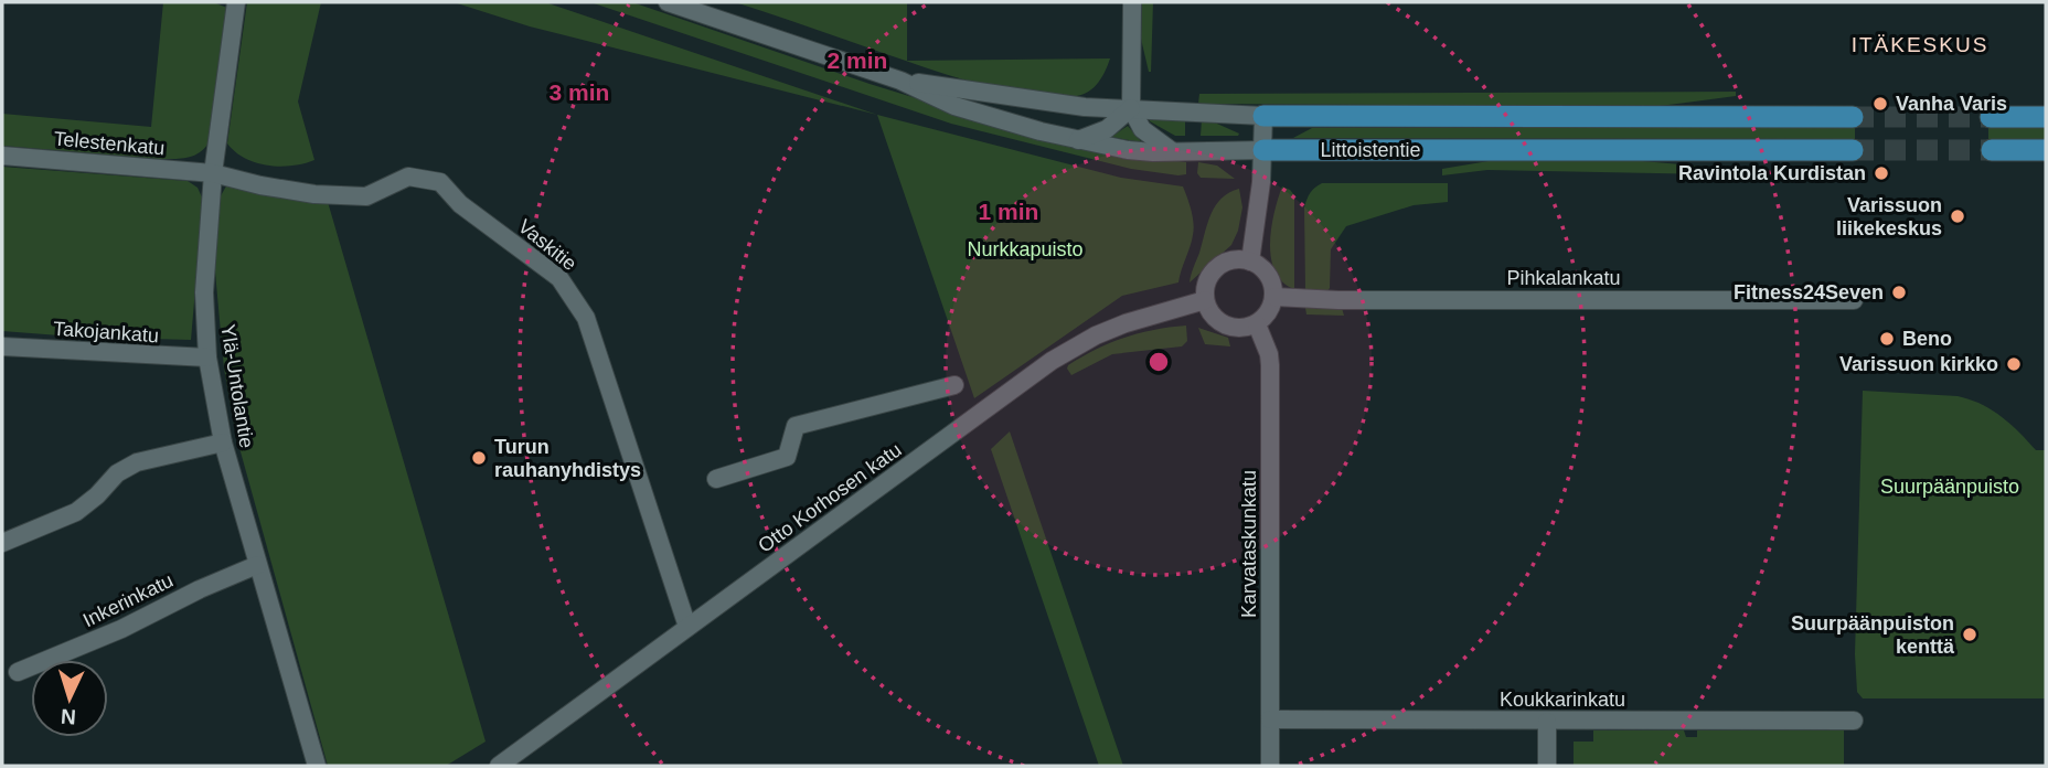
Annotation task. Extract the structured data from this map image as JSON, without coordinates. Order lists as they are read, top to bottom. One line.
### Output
{"streets":{"main road":["Littoistentie"],"street":["Telestenkatu","Vaskitie","Pihkalankatu","Takojankatu","Ylä-Untolantie","Otto Korhosen katu","Karvataskunkatu","Inkerinkatu","Koukkarinkatu"]},"crossings":[["Telestenkatu","Vaskitie"],["Telestenkatu","Ylä-Untolantie"],["Vaskitie","Ylä-Untolantie"],["Vaskitie","Otto Korhosen katu"],["Pihkalankatu","Otto Korhosen katu"],["Pihkalankatu","Karvataskunkatu"],["Takojankatu","Ylä-Untolantie"],["Ylä-Untolantie","Inkerinkatu"],["Otto Korhosen katu","Karvataskunkatu"],["Karvataskunkatu","Koukkarinkatu"]],"districts":["ITÄKESKUS"],"parks":["Nurkkapuisto","Suurpäänpuisto"],"places":["Vanha Varis","Ravintola Kurdistan","Varissuon liikekeskus","Fitness24Seven","Beno","Varissuon kirkko","Turun rauhanyhdistys","Suurpäänpuiston kenttä"],"north":"bottom","rings":["2 min","3 min","1 min"]}
